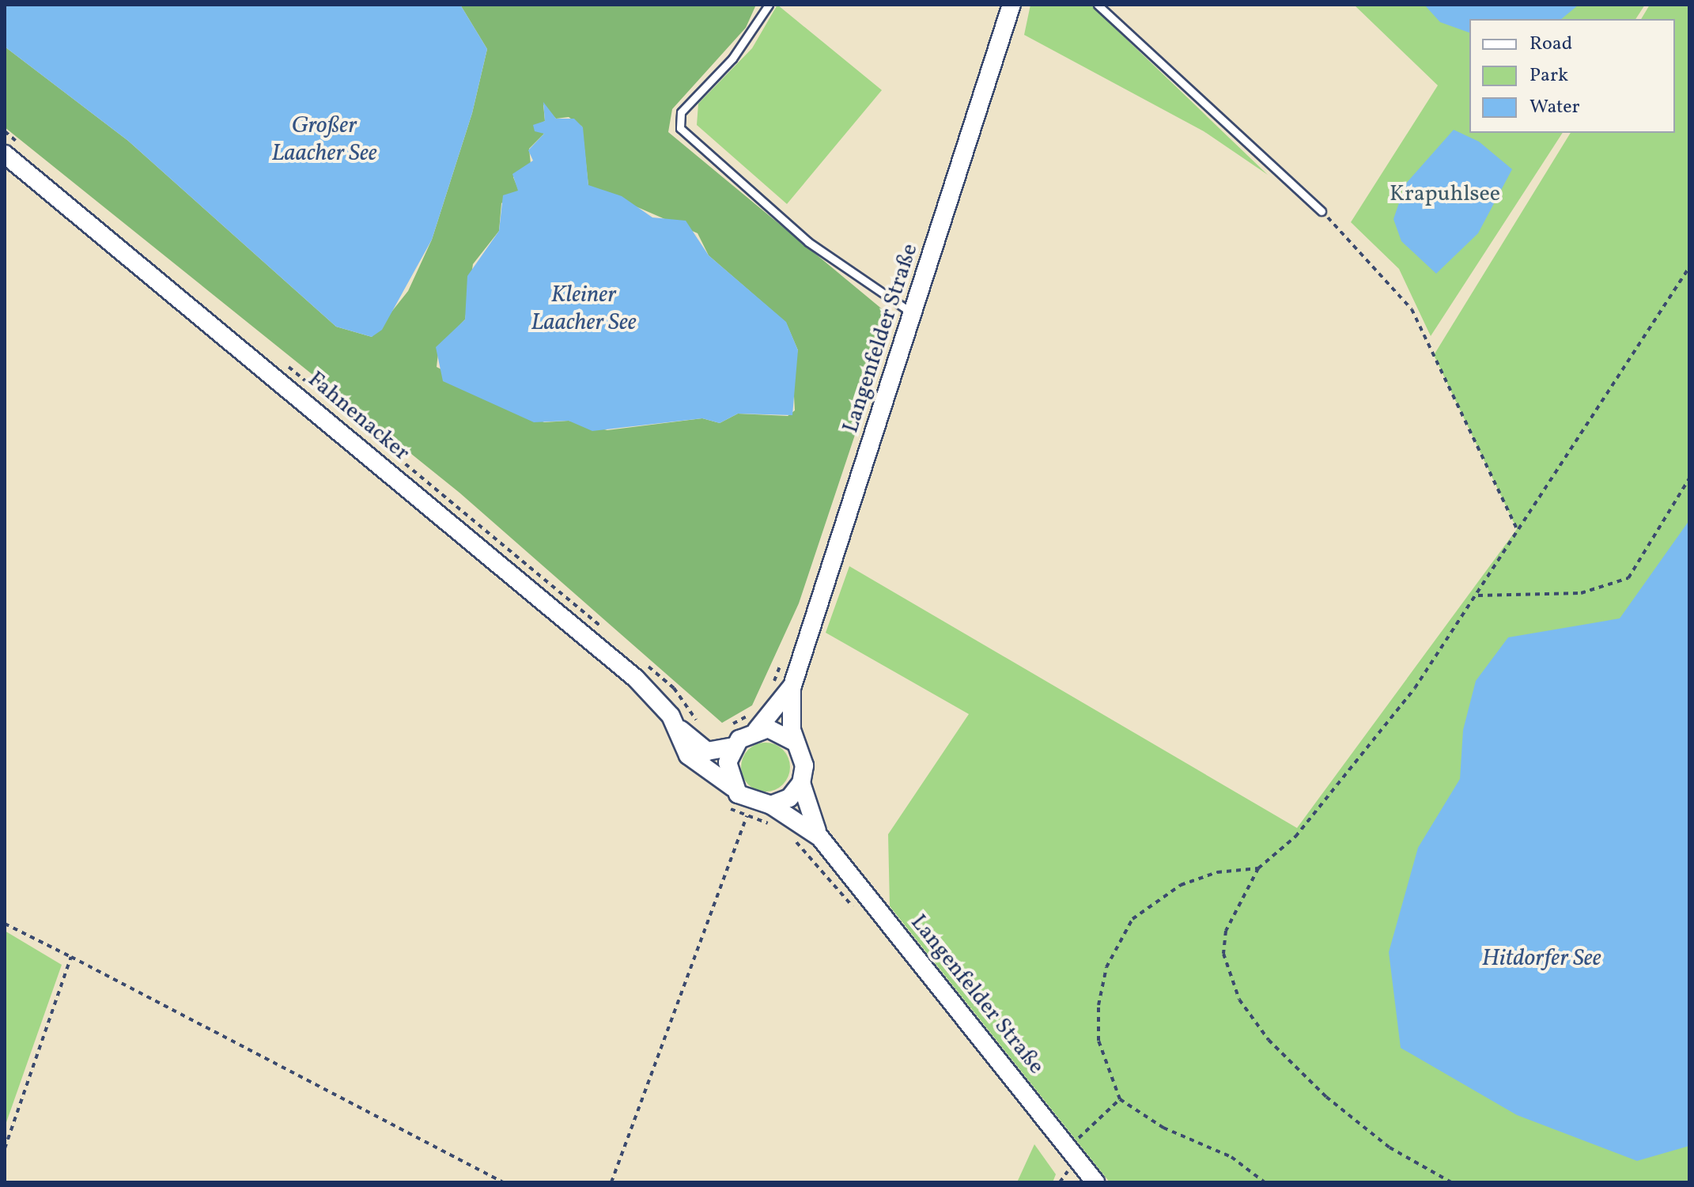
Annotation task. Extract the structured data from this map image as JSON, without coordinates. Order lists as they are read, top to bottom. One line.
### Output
{"streets":{"street":["Langenfelder Straße","Fahnenacker"]},"crossings":[["Langenfelder Straße","Fahnenacker"]],"water":["Großer Laacher See","Kleiner Laacher See","Hitdorfer See"],"parks":["Krapuhlsee"],"legend":["Road","Park","Water"]}
